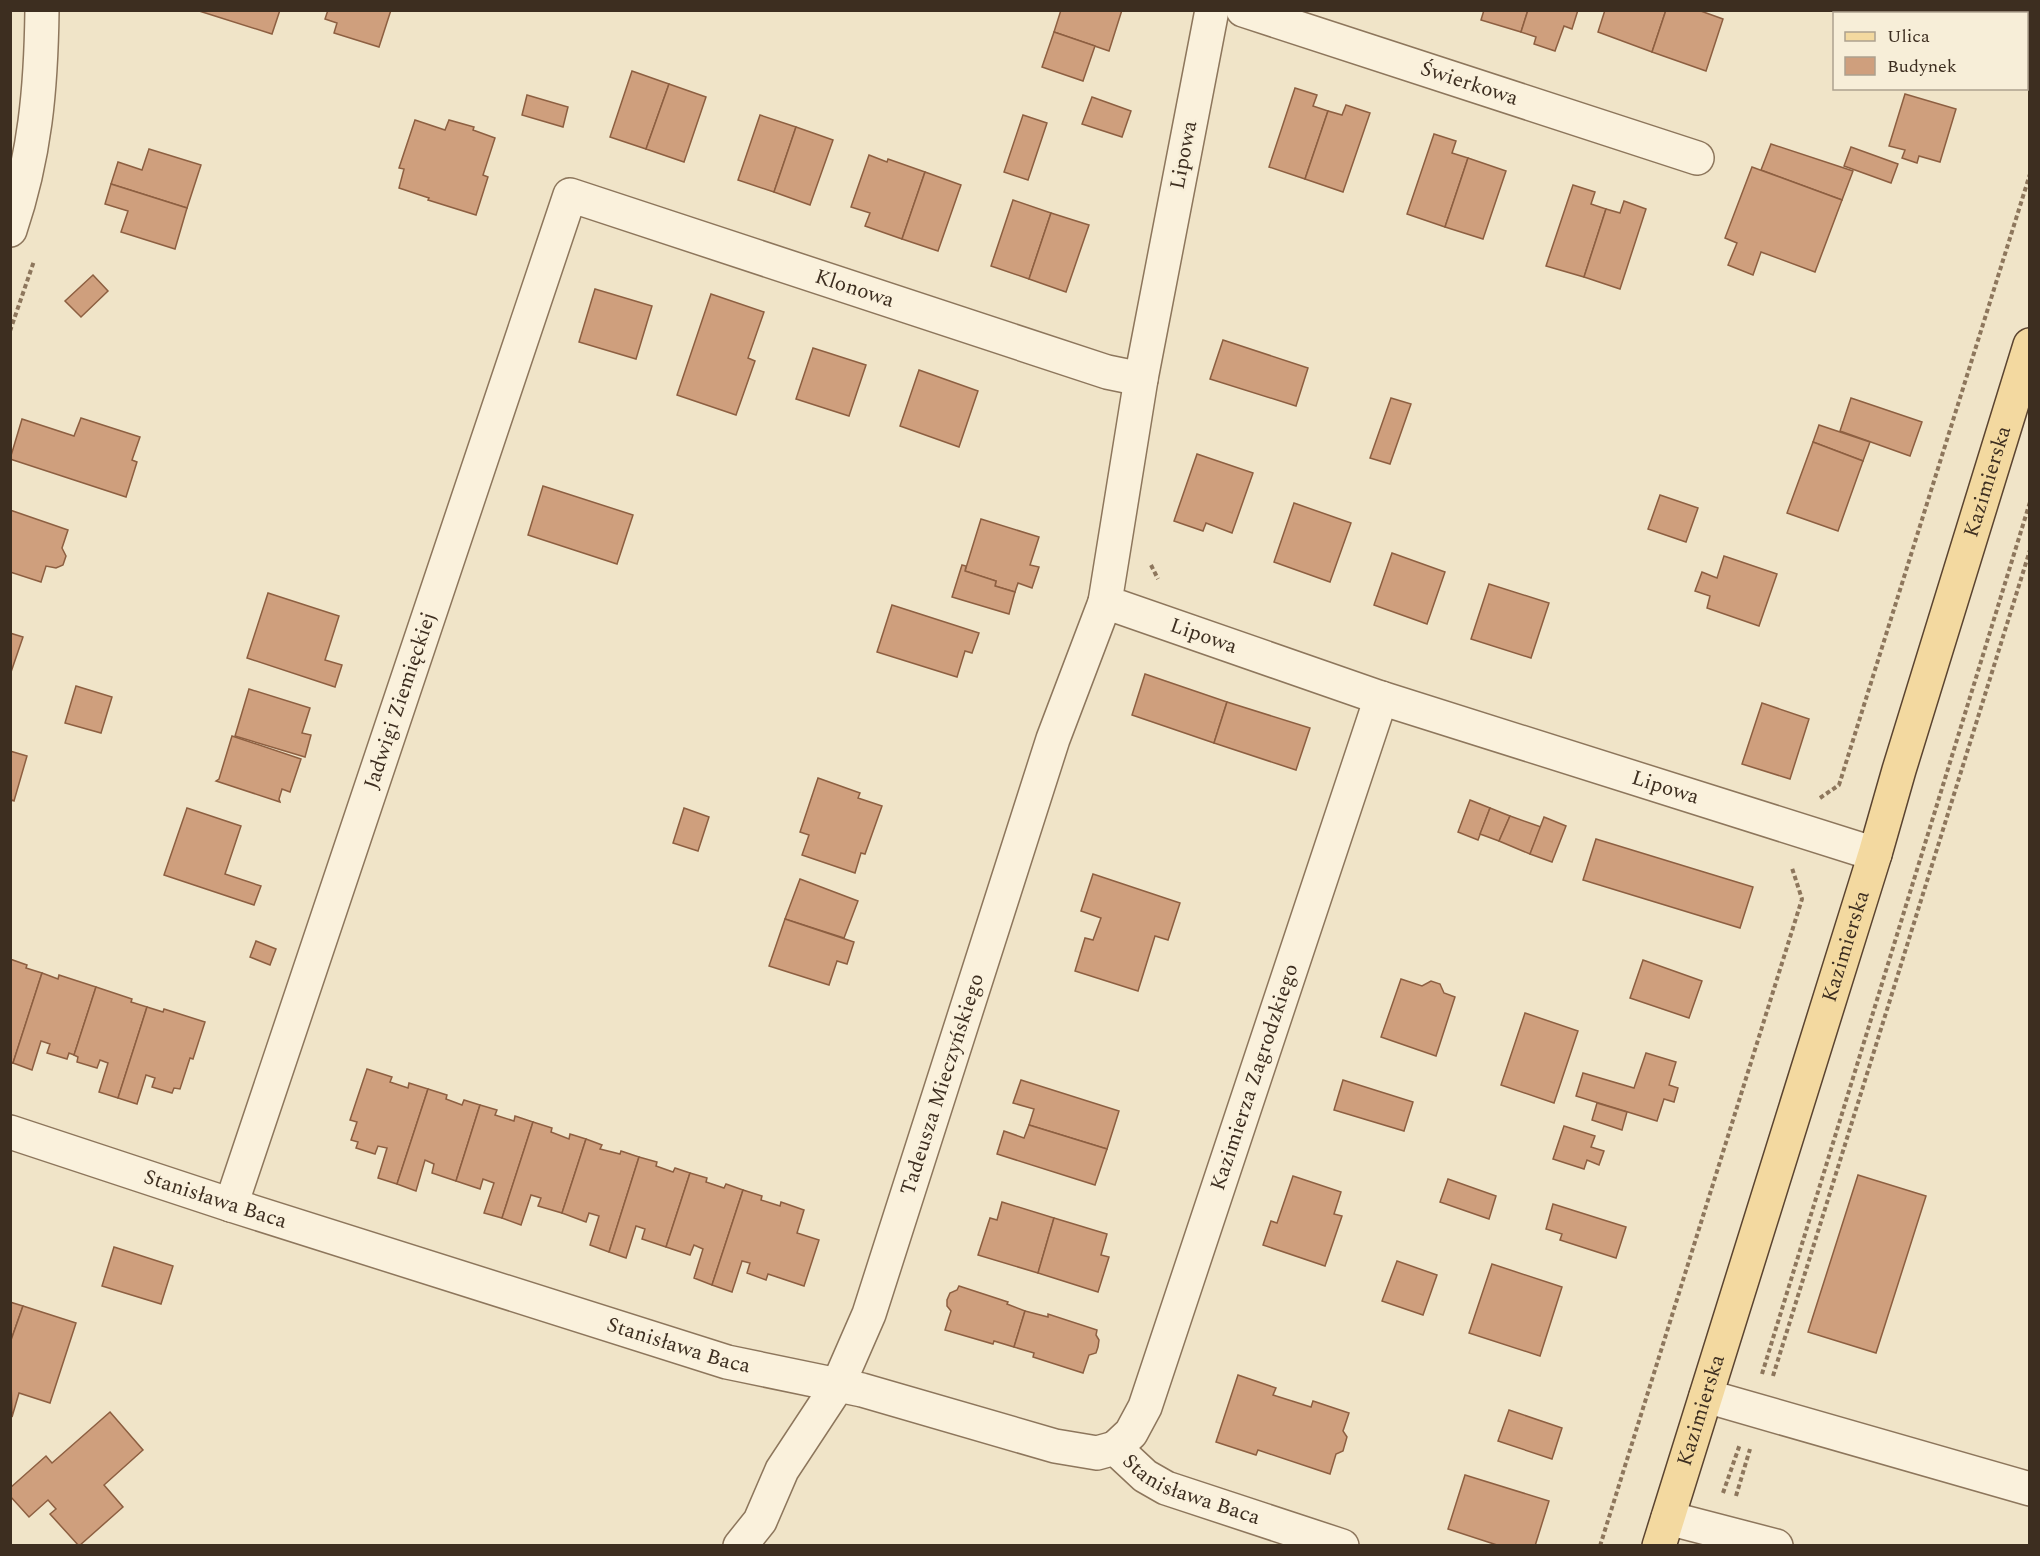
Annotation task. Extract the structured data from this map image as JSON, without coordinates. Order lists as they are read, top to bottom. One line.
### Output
{"streets":{"main road":["Kazimierska"],"street":["Świerkowa","Lipowa","Klonowa","Jadwigi Ziemięckiej","Kazimierza Zagrodzkiego","Tadeusza Mieczyńskiego","Stanisława Baca"]},"crossings":[["Lipowa","Klonowa"],["Lipowa","Kazimierska"],["Lipowa","Kazimierza Zagrodzkiego"],["Lipowa","Tadeusza Mieczyńskiego"],["Klonowa","Jadwigi Ziemięckiej"],["Jadwigi Ziemięckiej","Stanisława Baca"],["Kazimierza Zagrodzkiego","Stanisława Baca"],["Tadeusza Mieczyńskiego","Stanisława Baca"]],"legend":["Ulica","Budynek"]}
